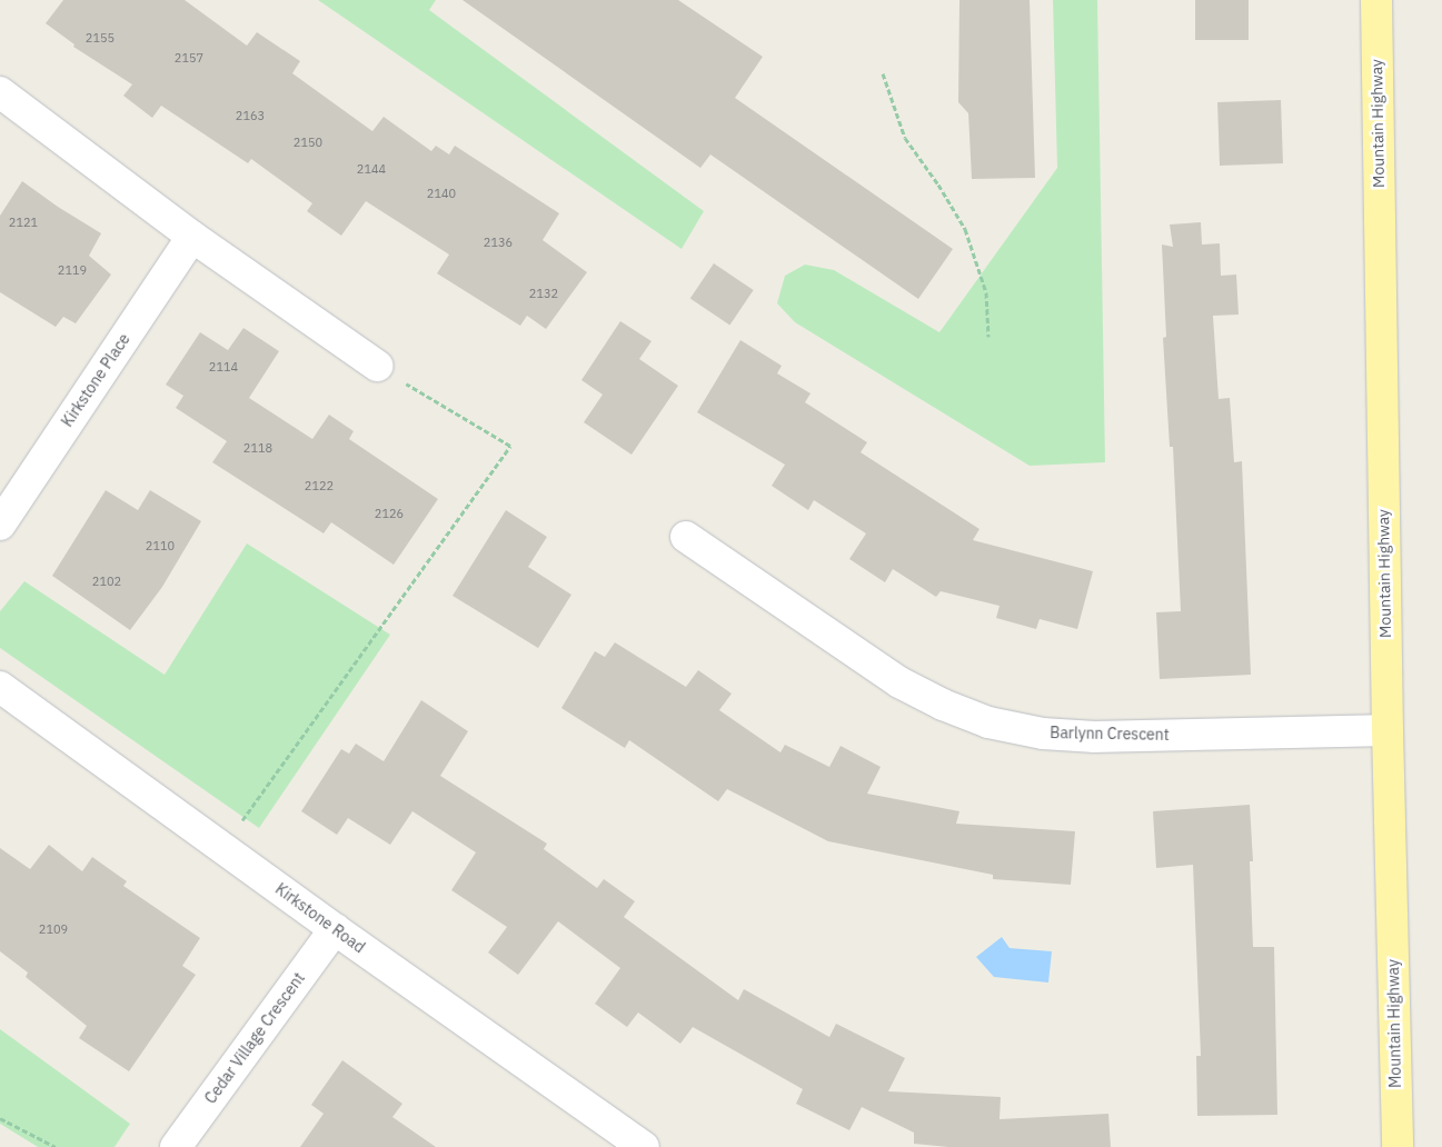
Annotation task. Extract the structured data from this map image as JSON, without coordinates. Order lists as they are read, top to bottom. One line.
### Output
{"streets":{"main road":["Mountain Highway"],"street":["Kirkstone Place","Barlynn Crescent","Kirkstone Road","Cedar Village Crescent"]},"crossings":[["Mountain Highway","Barlynn Crescent"],["Kirkstone Road","Cedar Village Crescent"]],"house_numbers":["2155","2157","2163","2150","2144","2140","2121","2136","2119","2132","2114","2118","2122","2126","2110","2102","2109"]}
